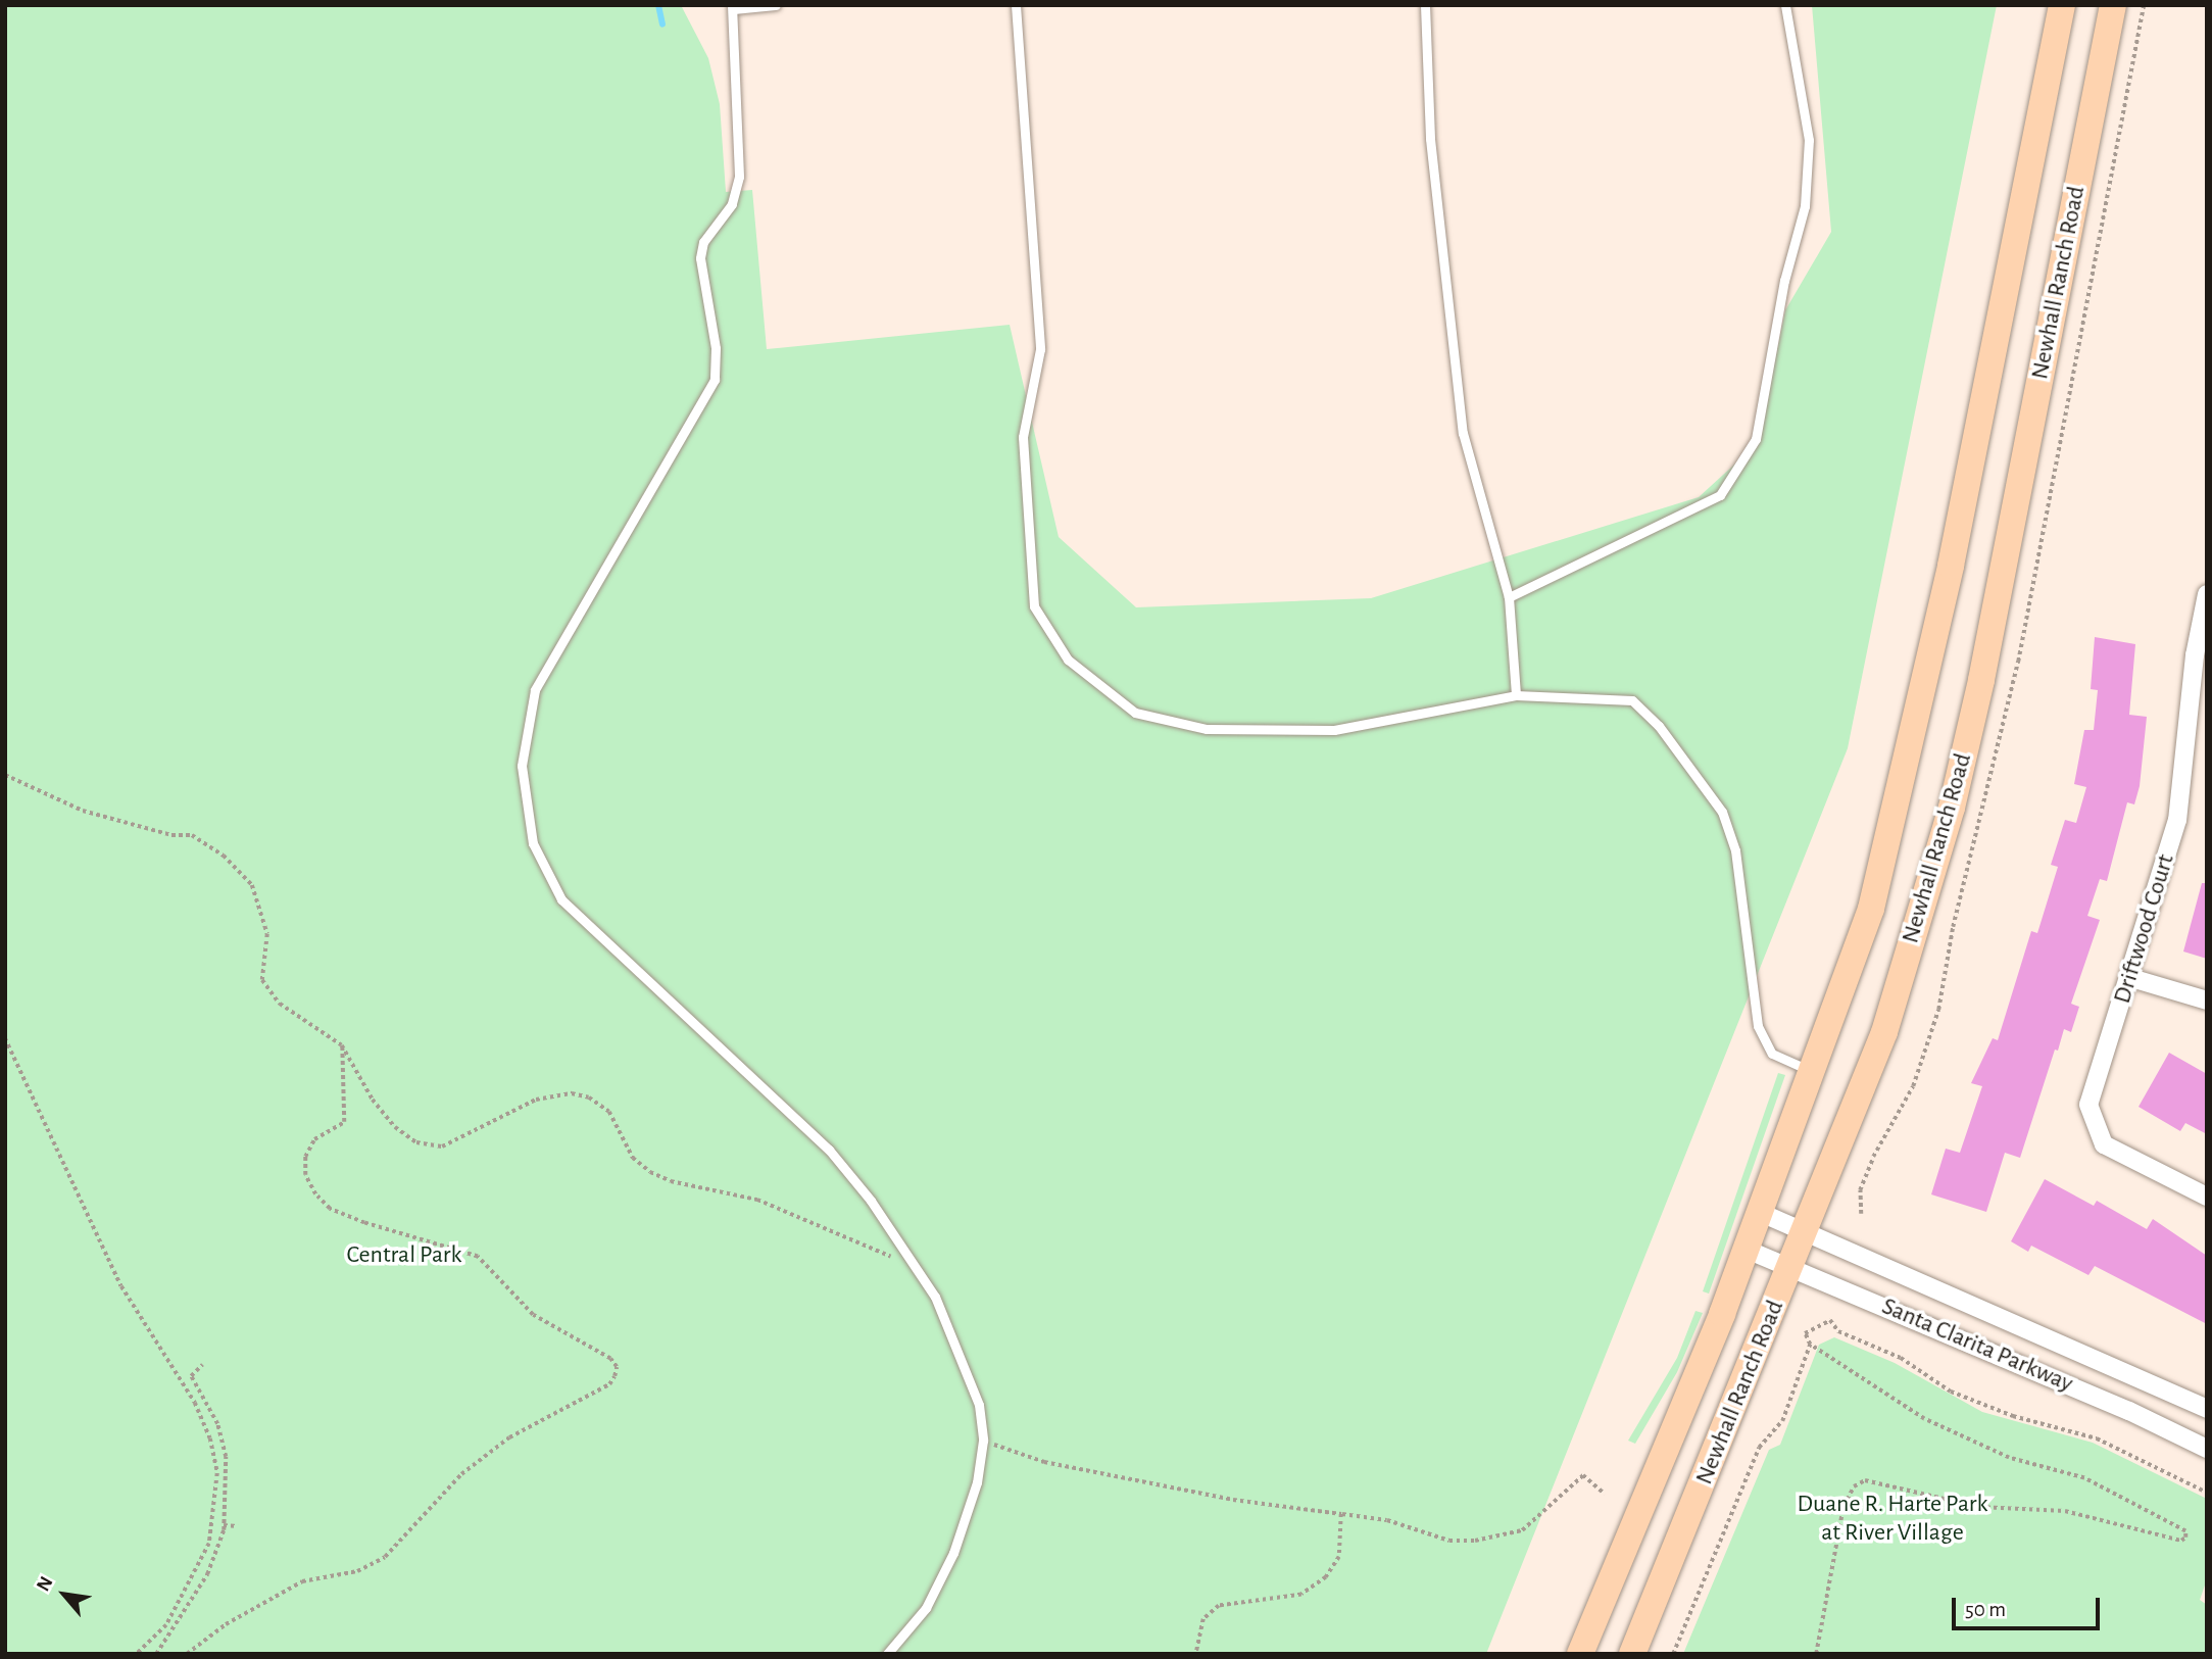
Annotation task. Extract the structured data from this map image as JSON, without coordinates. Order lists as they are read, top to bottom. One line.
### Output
{"streets":{"main road":["Newhall Ranch Road"],"street":["Driftwood Court","Santa Clarita Parkway"]},"crossings":[["Newhall Ranch Road","Santa Clarita Parkway"]],"parks":["Central Park","Duane R. Harte Park at River Village"],"scale_bar":"50 m","north":"top left"}
